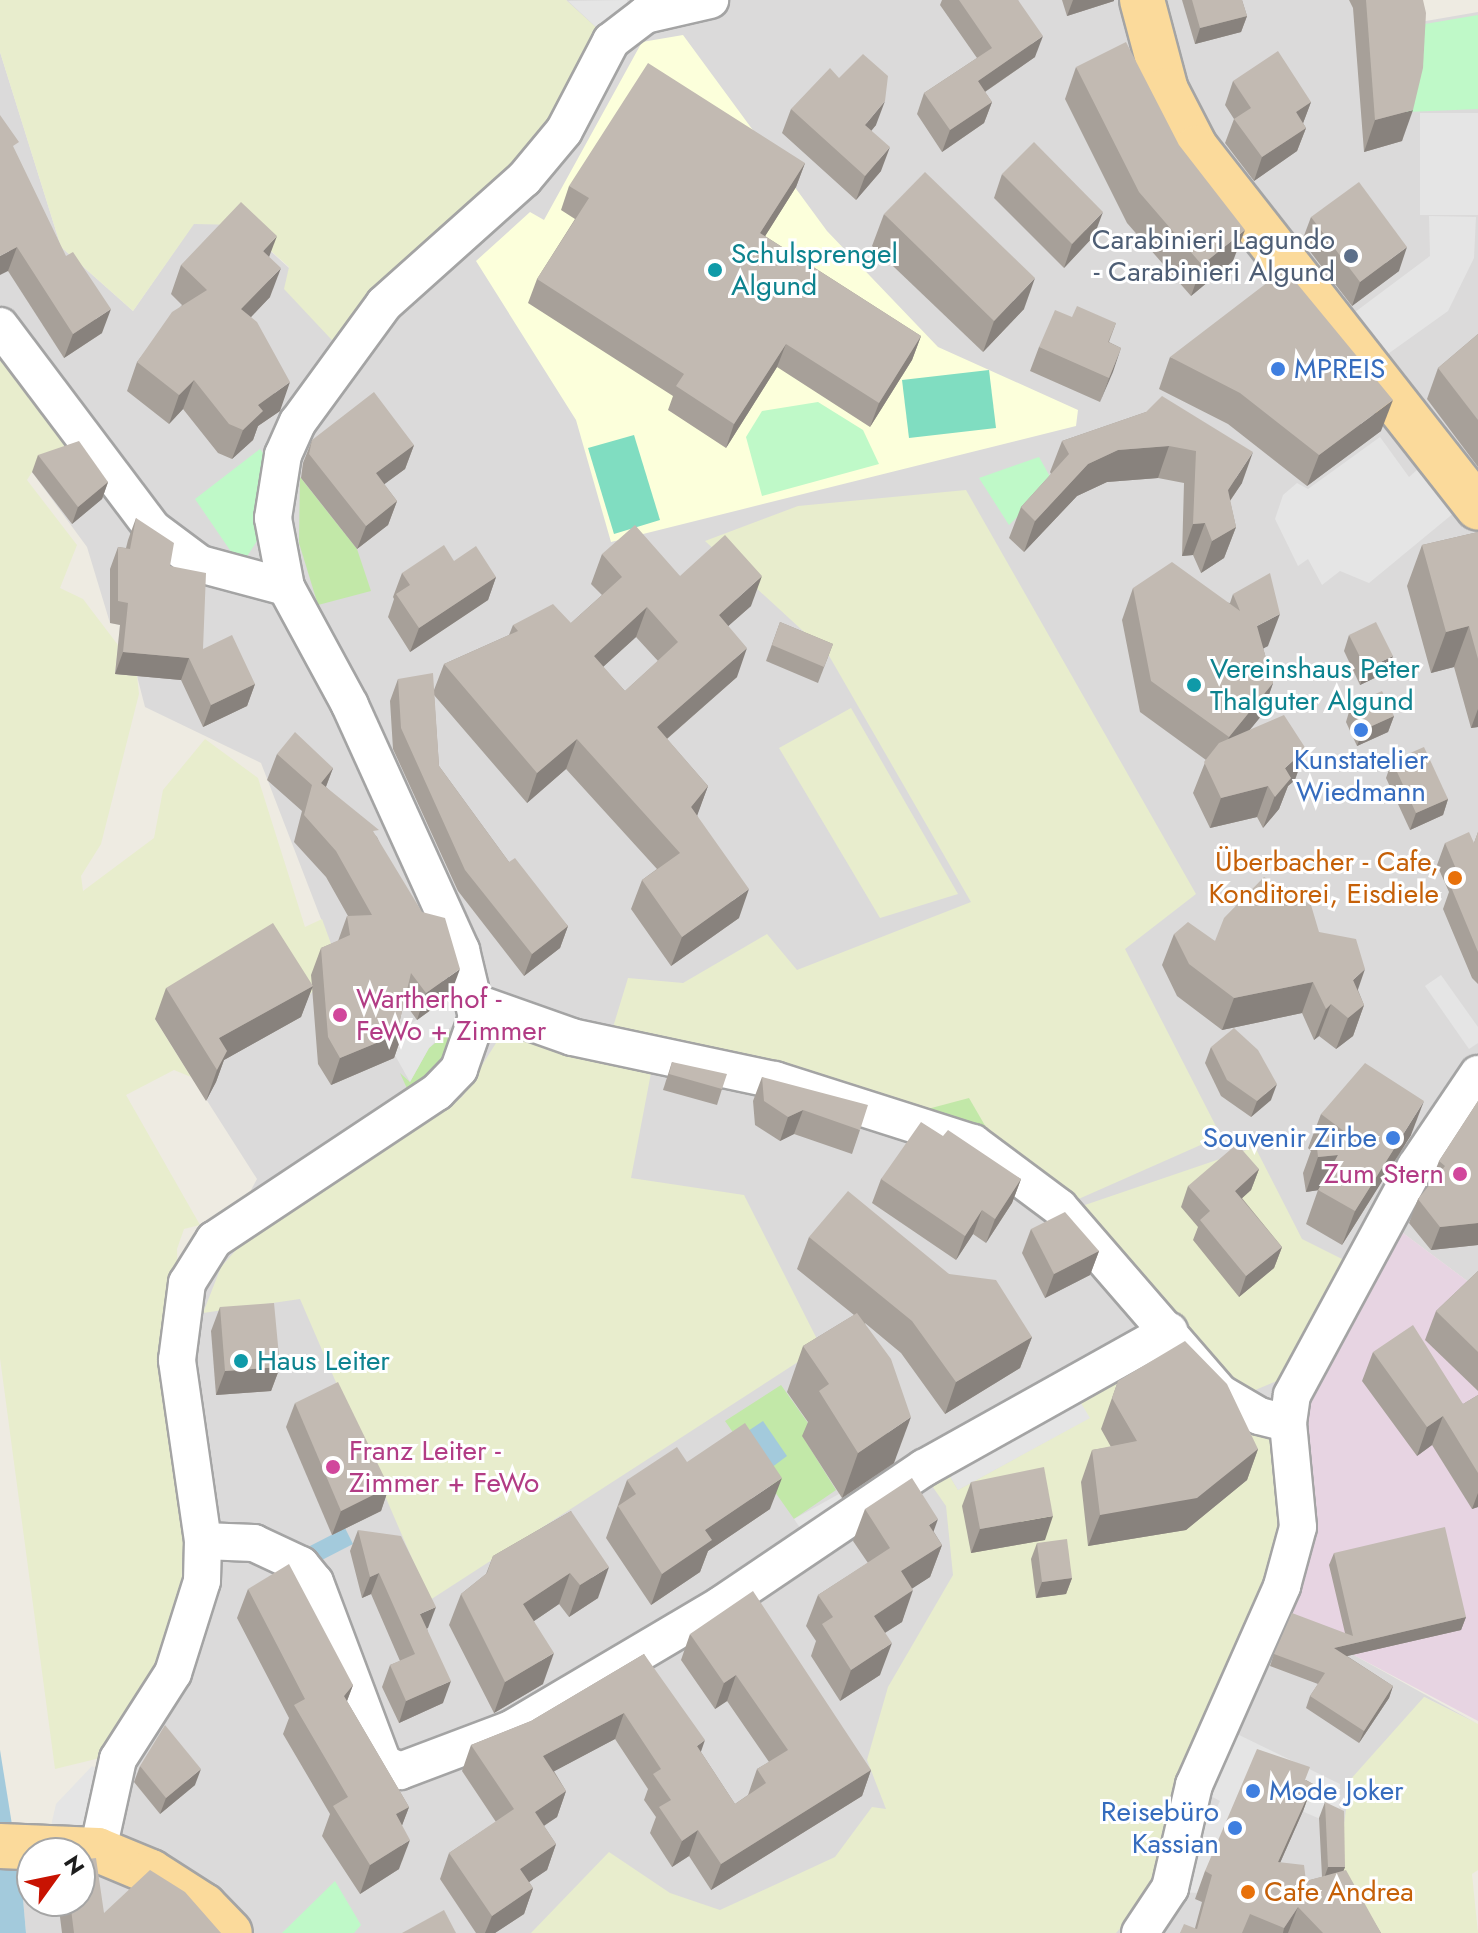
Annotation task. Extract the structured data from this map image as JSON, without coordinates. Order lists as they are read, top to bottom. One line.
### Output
{"places":["Carabinieri Lagundo - Carabinieri Algund","Schulsprengel Algund","MPREIS","Vereinshaus Peter Thalguter Algund","Kunstatelier Wiedmann","Überbacher - Cafe, Konditorei, Eisdiele","Wartherhof - FeWo + Zimmer","Souvenir Zirbe","Zum Stern","Haus Leiter","Franz Leiter - Zimmer + FeWo","Mode Joker","Reisebüro Kassian","Cafe Andrea"],"north":"top right"}
